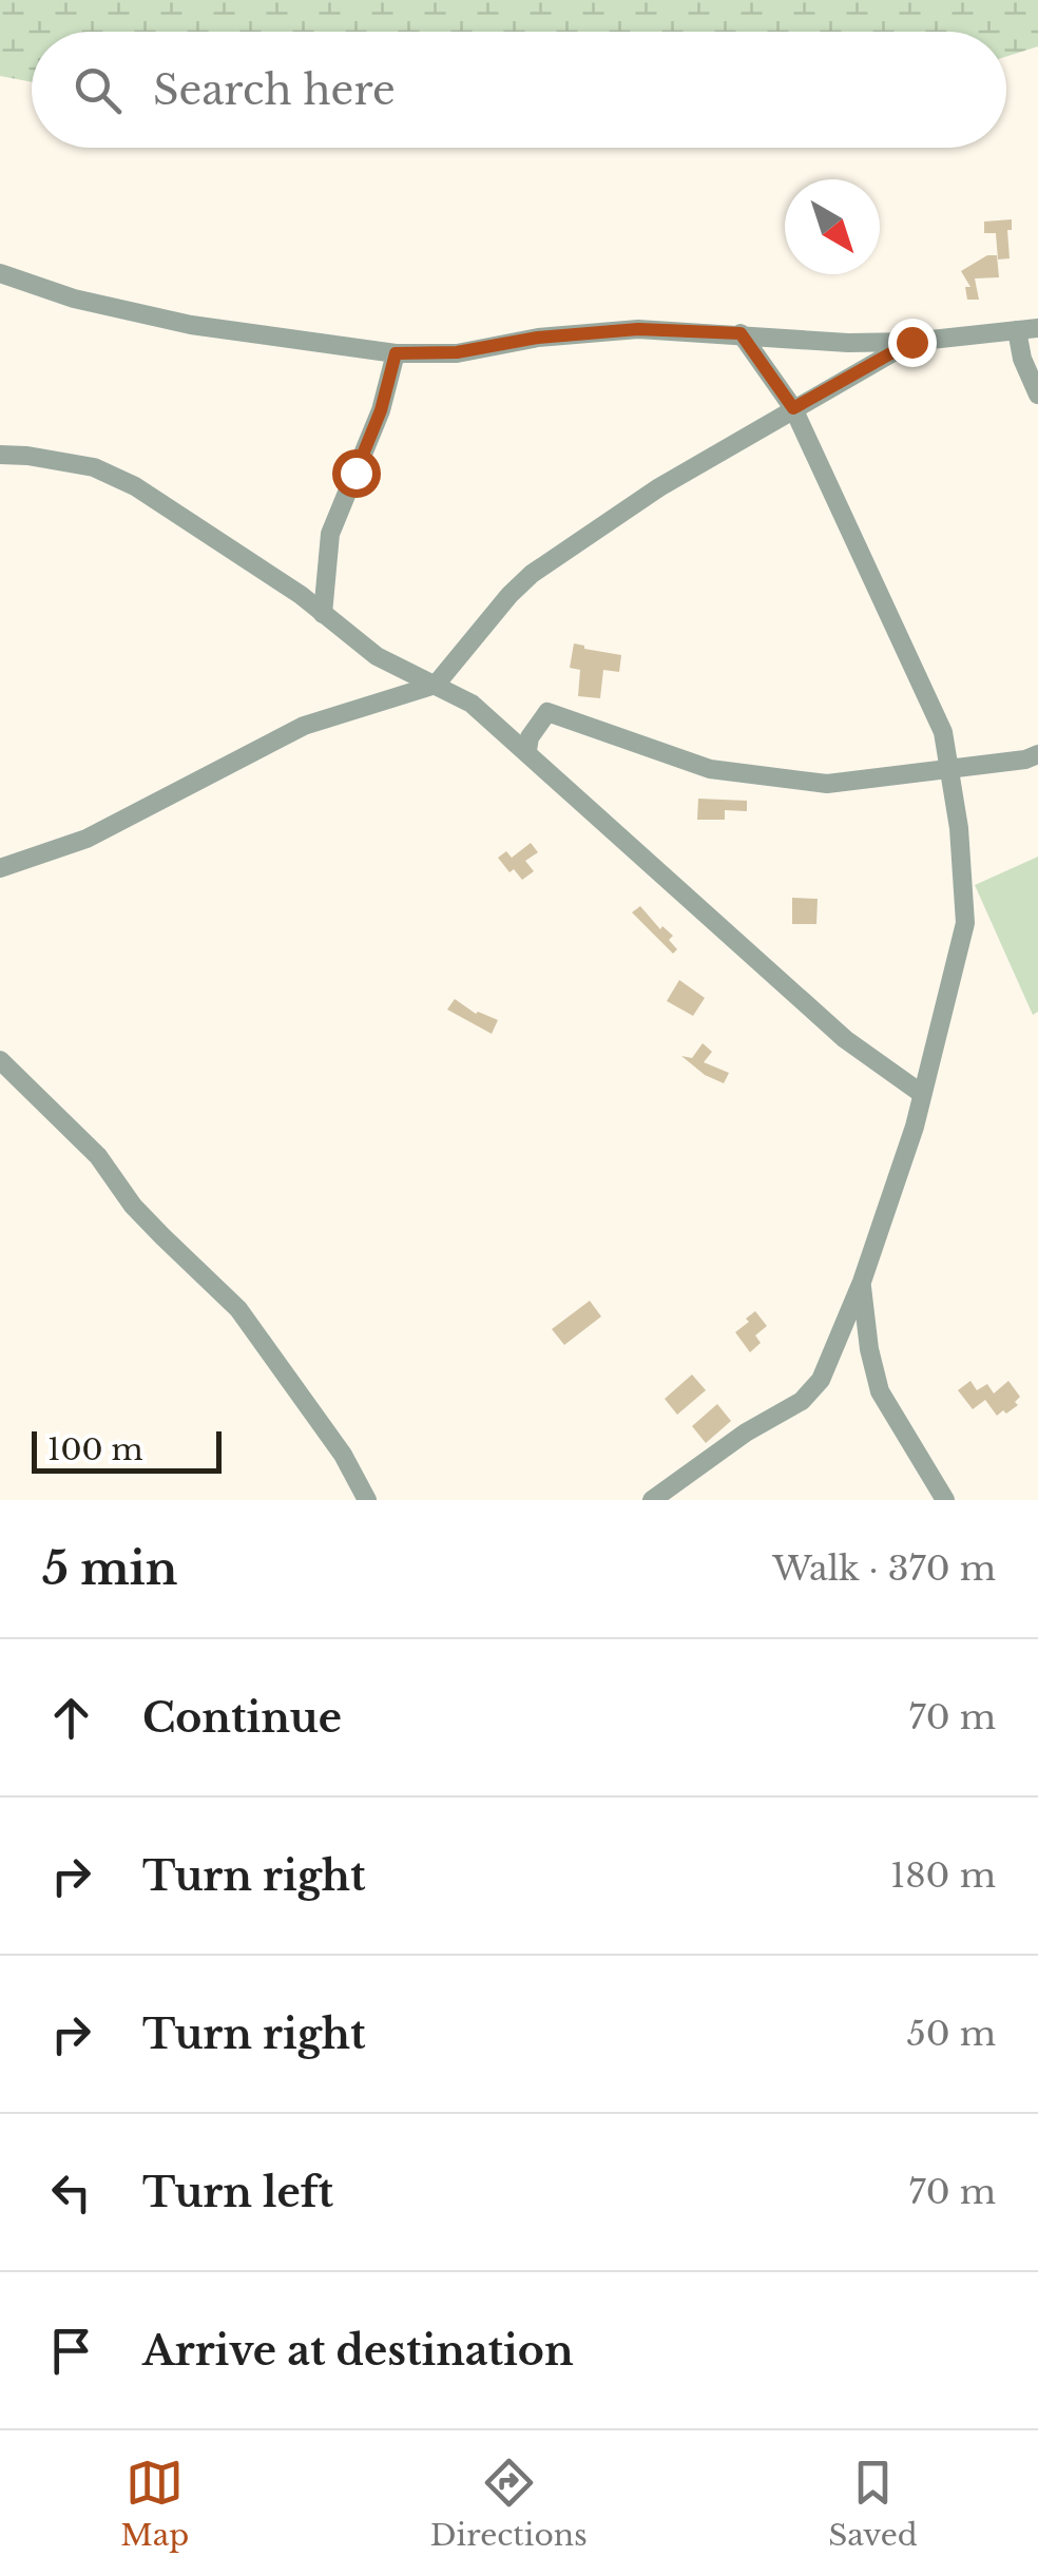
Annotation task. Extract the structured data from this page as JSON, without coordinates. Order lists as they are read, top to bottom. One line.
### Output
{"scale_bar":"100 m","north":"bottom right","page":{"search":"Search here","scale":"100 m","heading":["5 min","Walk · 370 m"],"list":[["Continue","70 m"],["Turn right","180 m"],["Turn right","50 m"],["Turn left","70 m"],"Arrive at destination"],"nav":["Map","Directions","Saved"]}}
